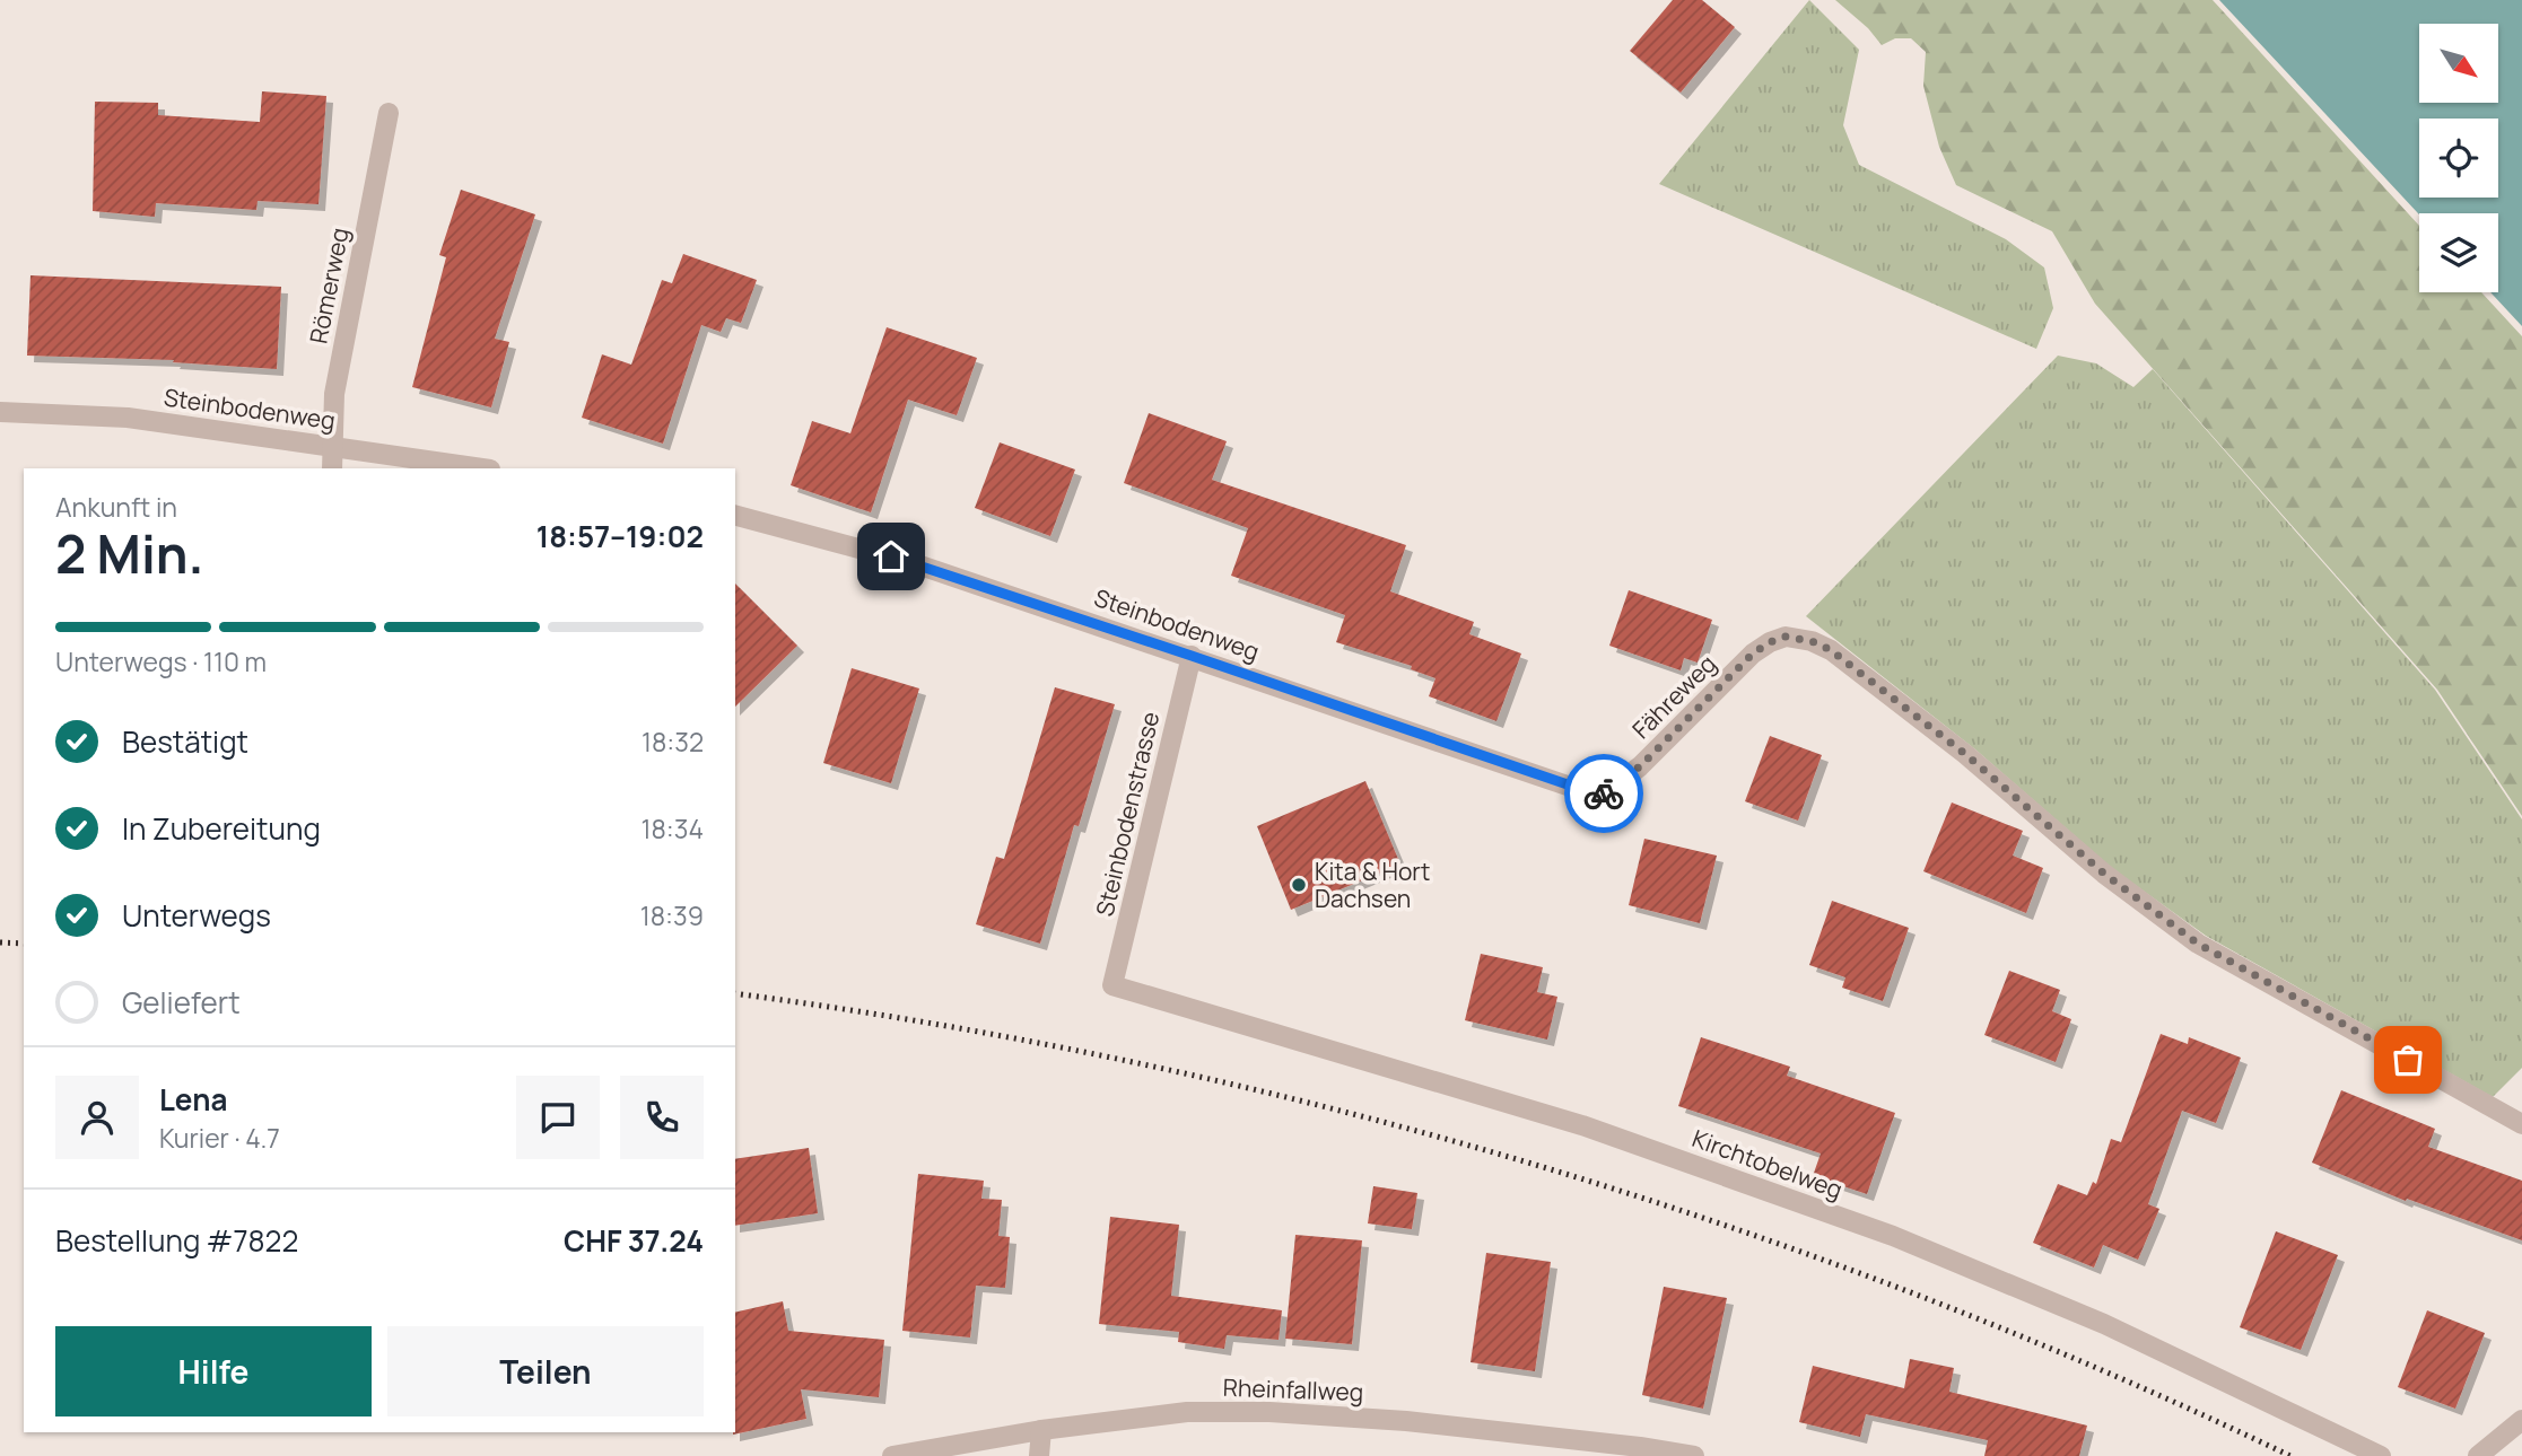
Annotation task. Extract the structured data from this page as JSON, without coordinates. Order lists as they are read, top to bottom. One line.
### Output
{"streets":{"street":["Römerweg","Steinbodenweg","Fähreweg","Steinbodenstrasse","Kirchtobelweg","Rheinfallweg"]},"crossings":[["Römerweg","Steinbodenweg"],["Steinbodenweg","Fähreweg"],["Steinbodenweg","Steinbodenstrasse"],["Steinbodenstrasse","Kirchtobelweg"]],"places":["Kita & Hort Dachsen"],"north":"bottom right","page":{"heading":["2 Min.","Ankunft in","18:57–19:02"],"panel":["Lena","Kurier · 4.7","Bestellung #7822","CHF 37.24"],"bar":"Unterwegs · 110 m","list":[["Bestätigt","18:32"],["In Zubereitung","18:34"],["Unterwegs","18:39"],"Geliefert"],"buttons":["Hilfe","Teilen"]}}
